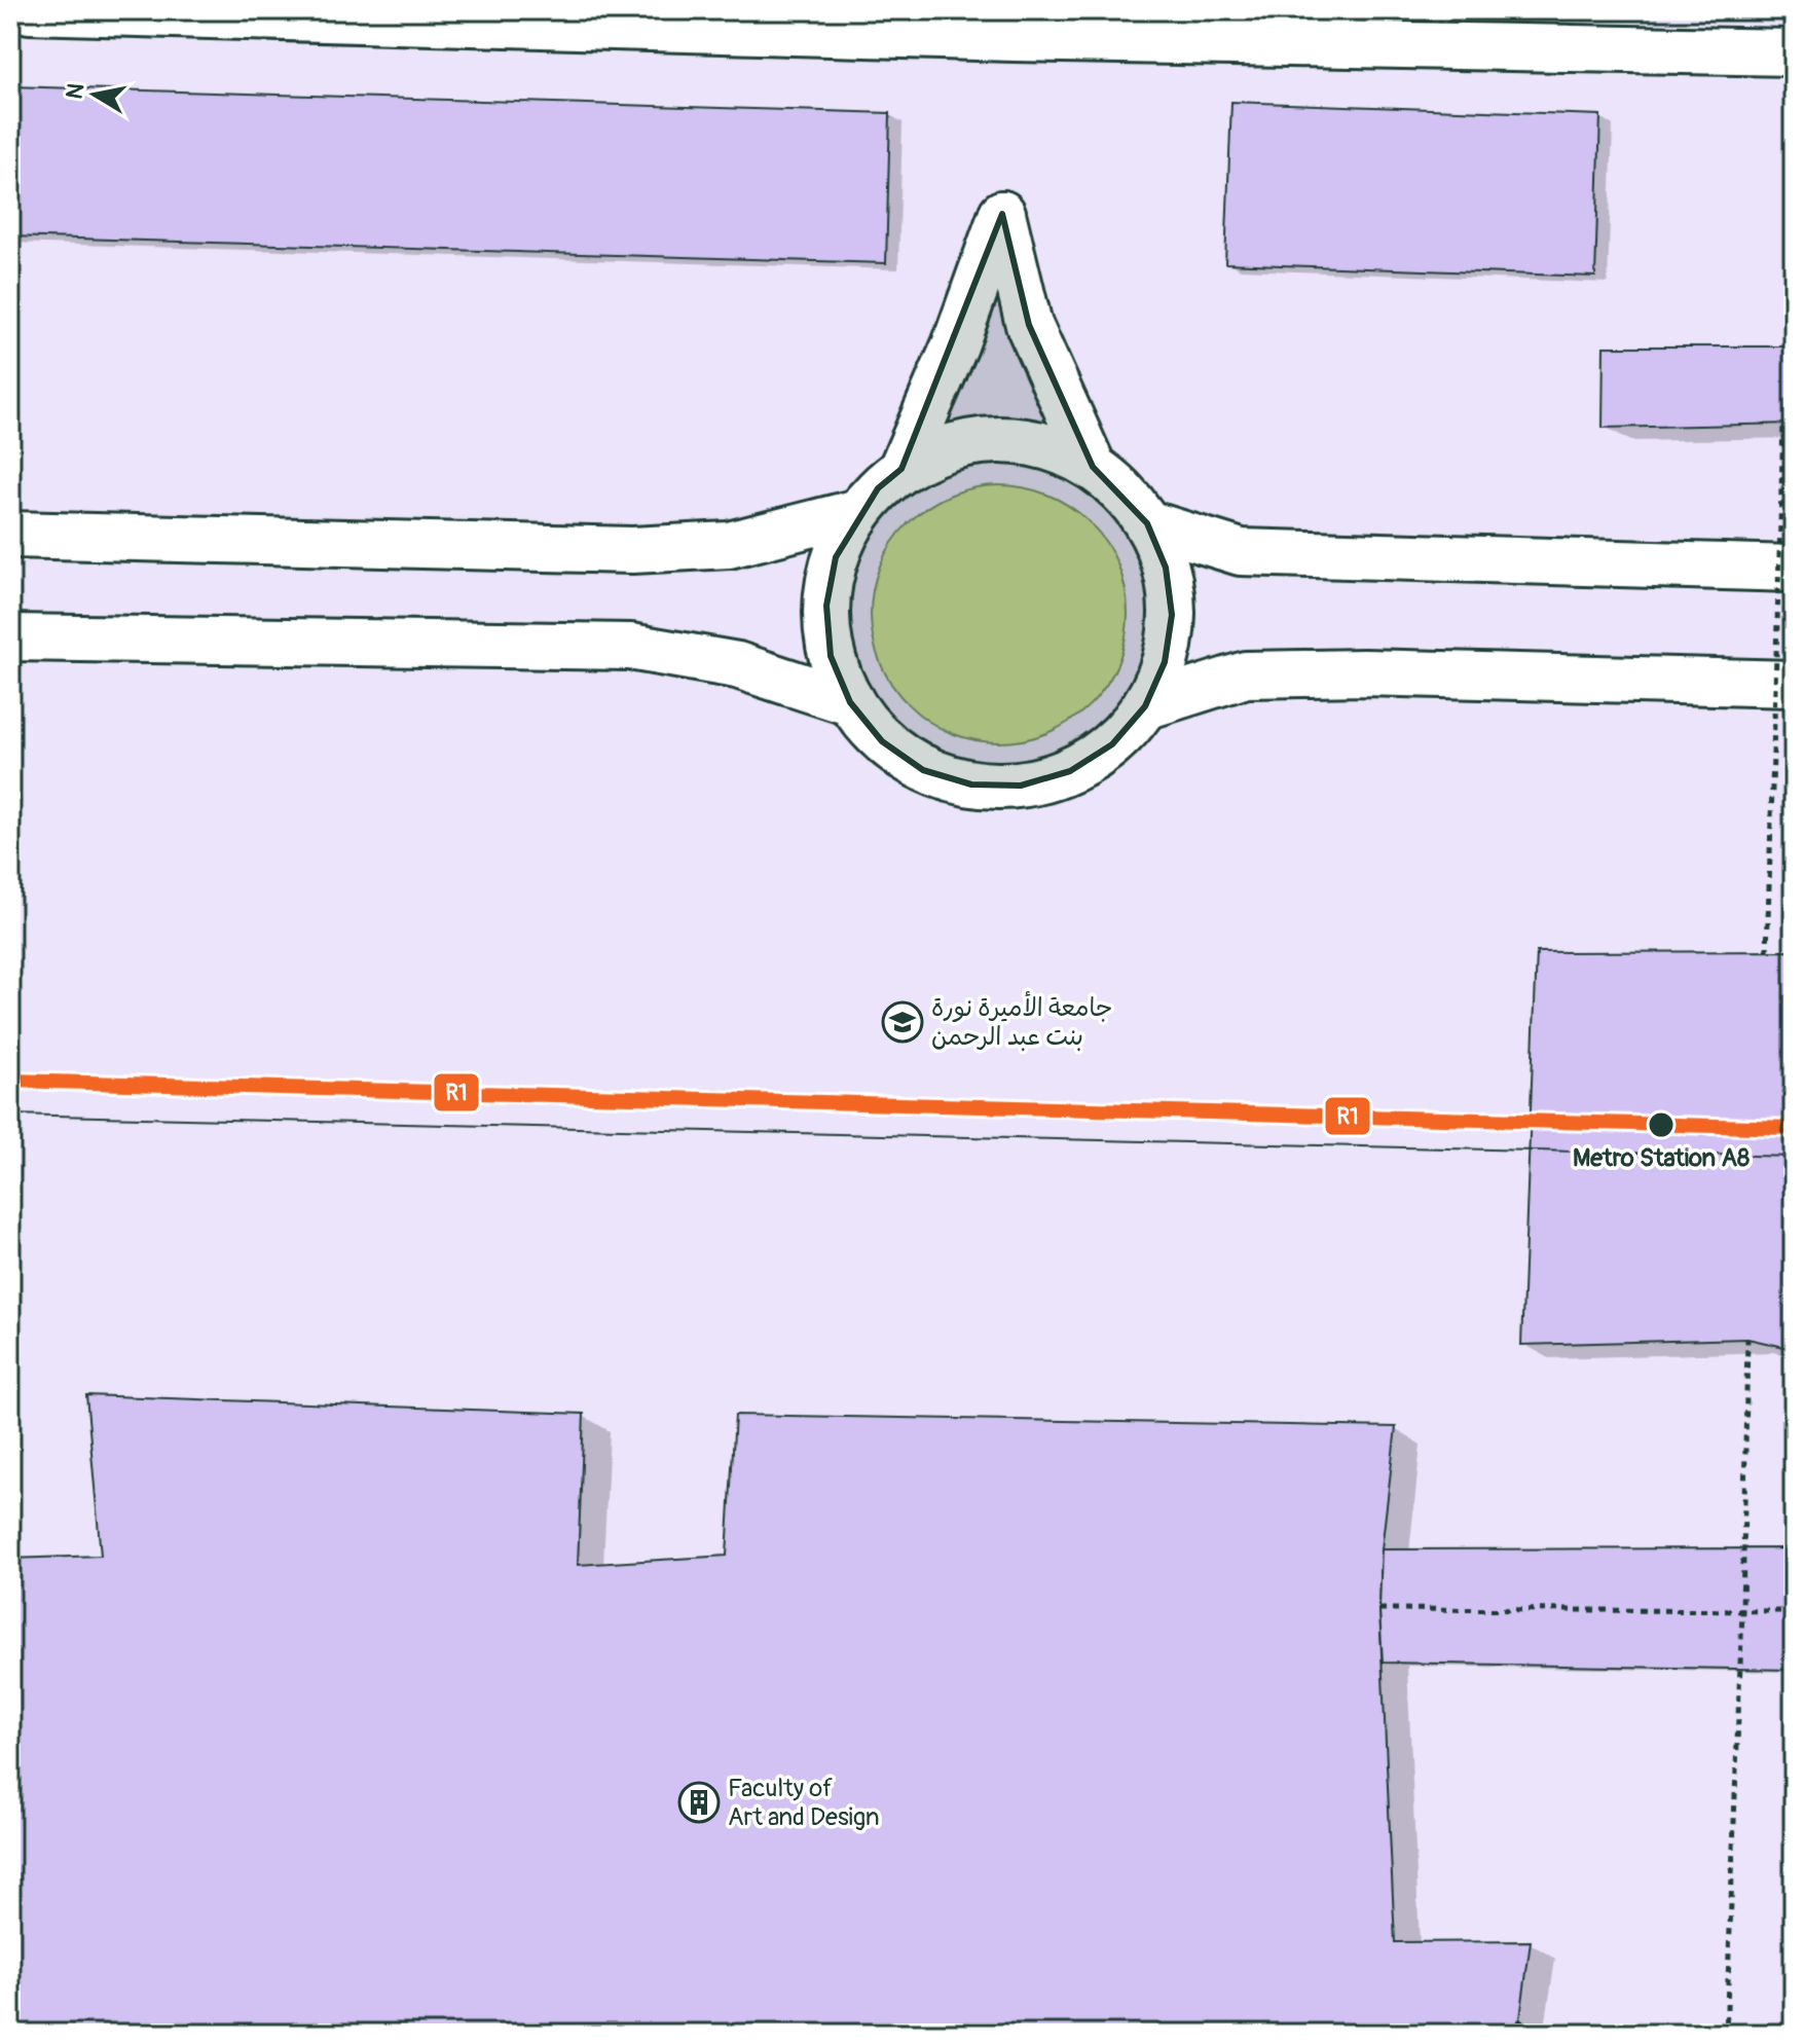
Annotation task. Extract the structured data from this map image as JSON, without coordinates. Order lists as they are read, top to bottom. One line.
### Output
{"places":{"school or university":["جامعة الأميرة نورة بنت عبد الرحمن"],"other":["Metro Station A8"],"building":["Faculty of Art and Design"]},"lines":["transit line R1"],"north":"left"}
